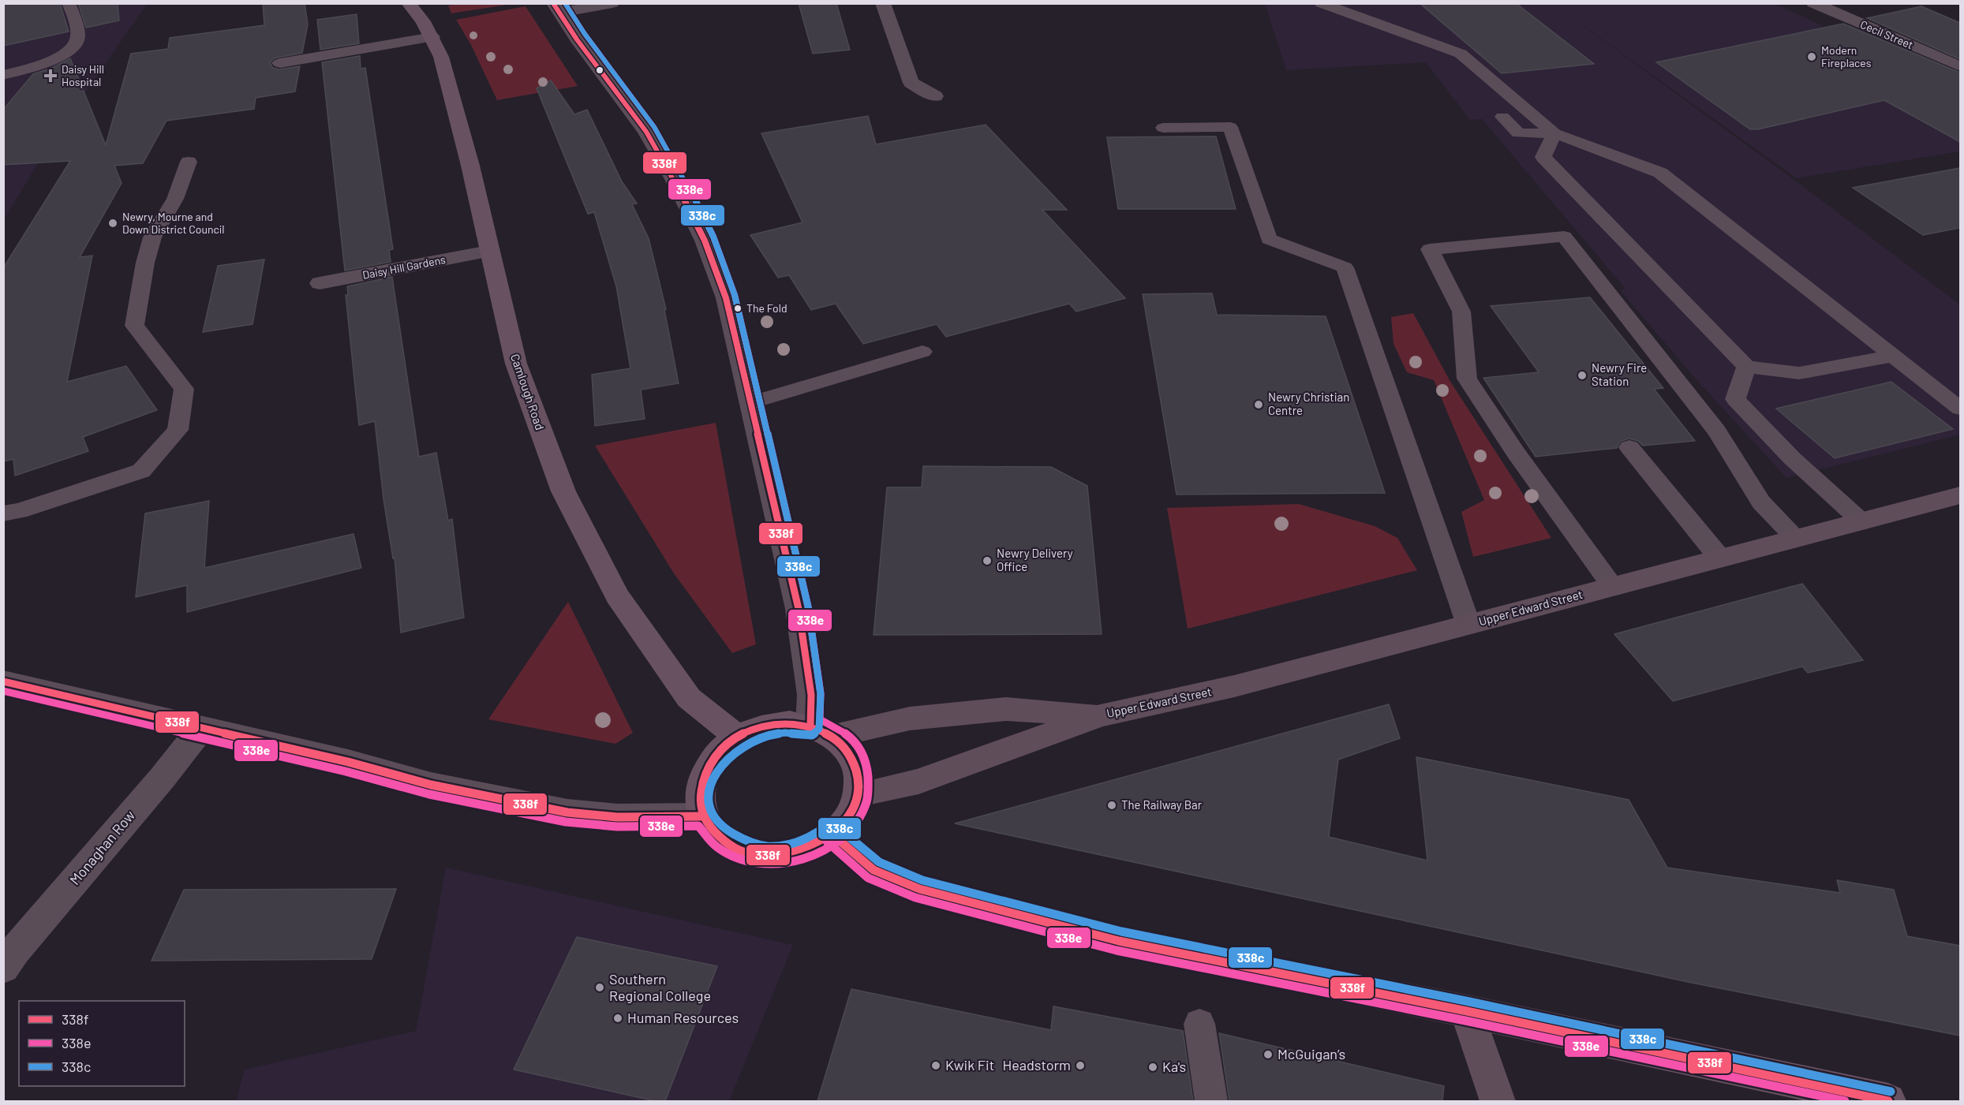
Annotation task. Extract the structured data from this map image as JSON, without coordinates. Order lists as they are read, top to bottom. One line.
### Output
{"streets":{"main road":["Camlough Road","Upper Edward Street"],"street":["Cecil Street","Daisy Hill Gardens","Monaghan Row"]},"crossings":[["Daisy Hill Gardens","Camlough Road"],["Camlough Road","Upper Edward Street"]],"places":{"other":["Modern Fireplaces","Newry, Mourne and Down District Council","The Fold","Newry Fire Station","Newry Christian Centre","Newry Delivery Office","The Railway Bar","Southern Regional College","Human Resources","McGuigan’s","Kwik Fit","Headstorm","Ka's"],"health":["Daisy Hill Hospital"]},"lines":["transit line 338f","transit line 338e","transit line 338c"],"legend":["338f","338e","338c"]}
